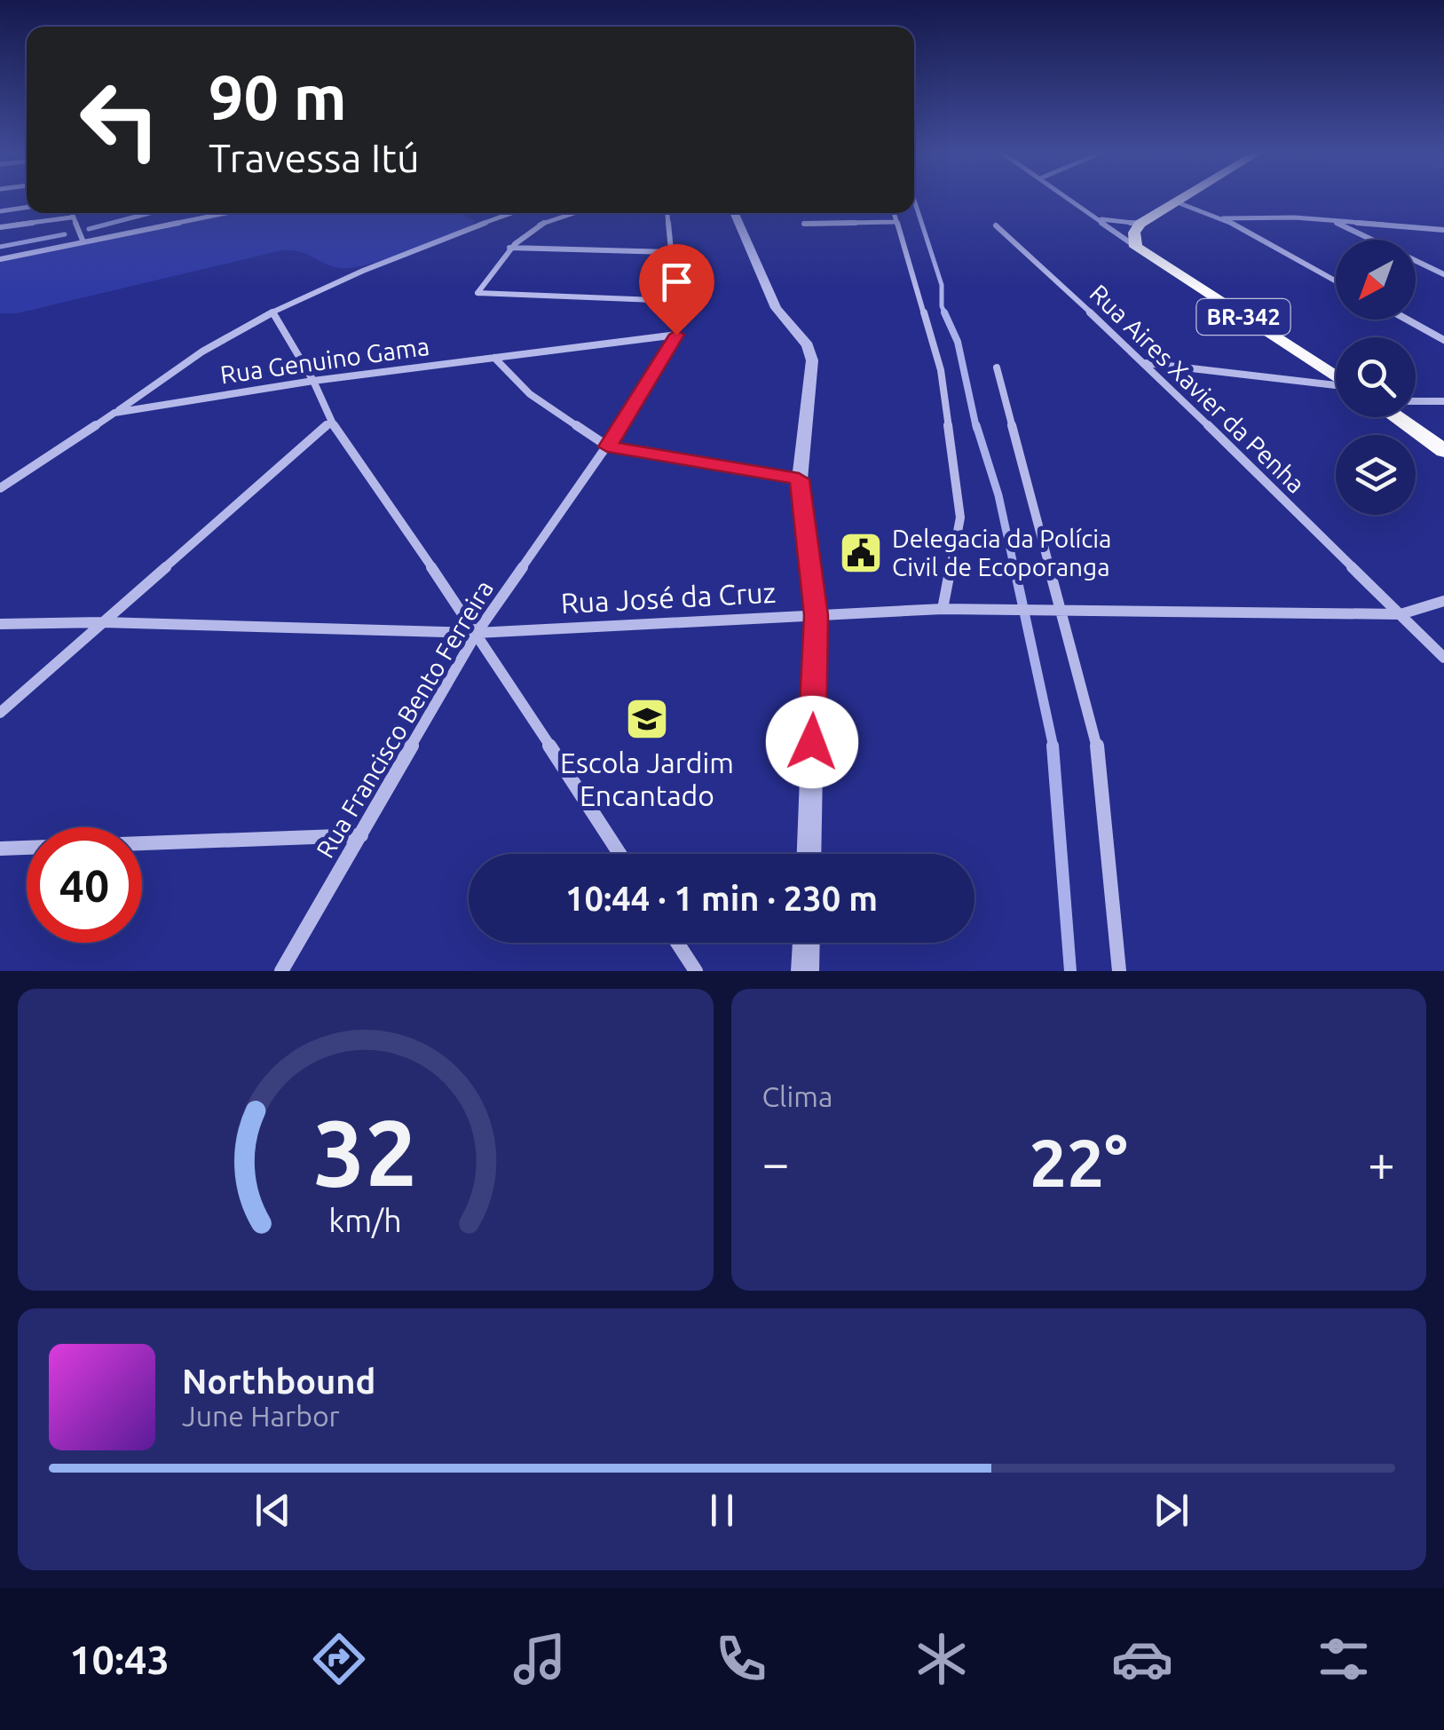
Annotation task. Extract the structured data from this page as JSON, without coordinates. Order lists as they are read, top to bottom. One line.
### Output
{"streets":{"main road":["BR-342"],"street":["Rua Genuino Gama","Rua Aires Xavier da Penha","Rua José da Cruz","Rua Francisco Bento Ferreira"]},"crossings":[["Rua Genuino Gama","Rua Francisco Bento Ferreira"],["Rua Aires Xavier da Penha","Rua José da Cruz"],["Rua José da Cruz","Rua Francisco Bento Ferreira"]],"places":{"public building":["Delegacia da Polícia Civil de Ecoporanga"],"school or university":["Escola Jardim Encantado"]},"north":"bottom left","page":{"turn":["90 m","Travessa Itú"],"limit":"40","trip":"10:44 · 1 min · 230 m","tile":"Clima","heat":["−","22°","+"],"song":["Northbound","June Harbor"],"tabs":"10:43","gauge":["32","km/h"]}}
